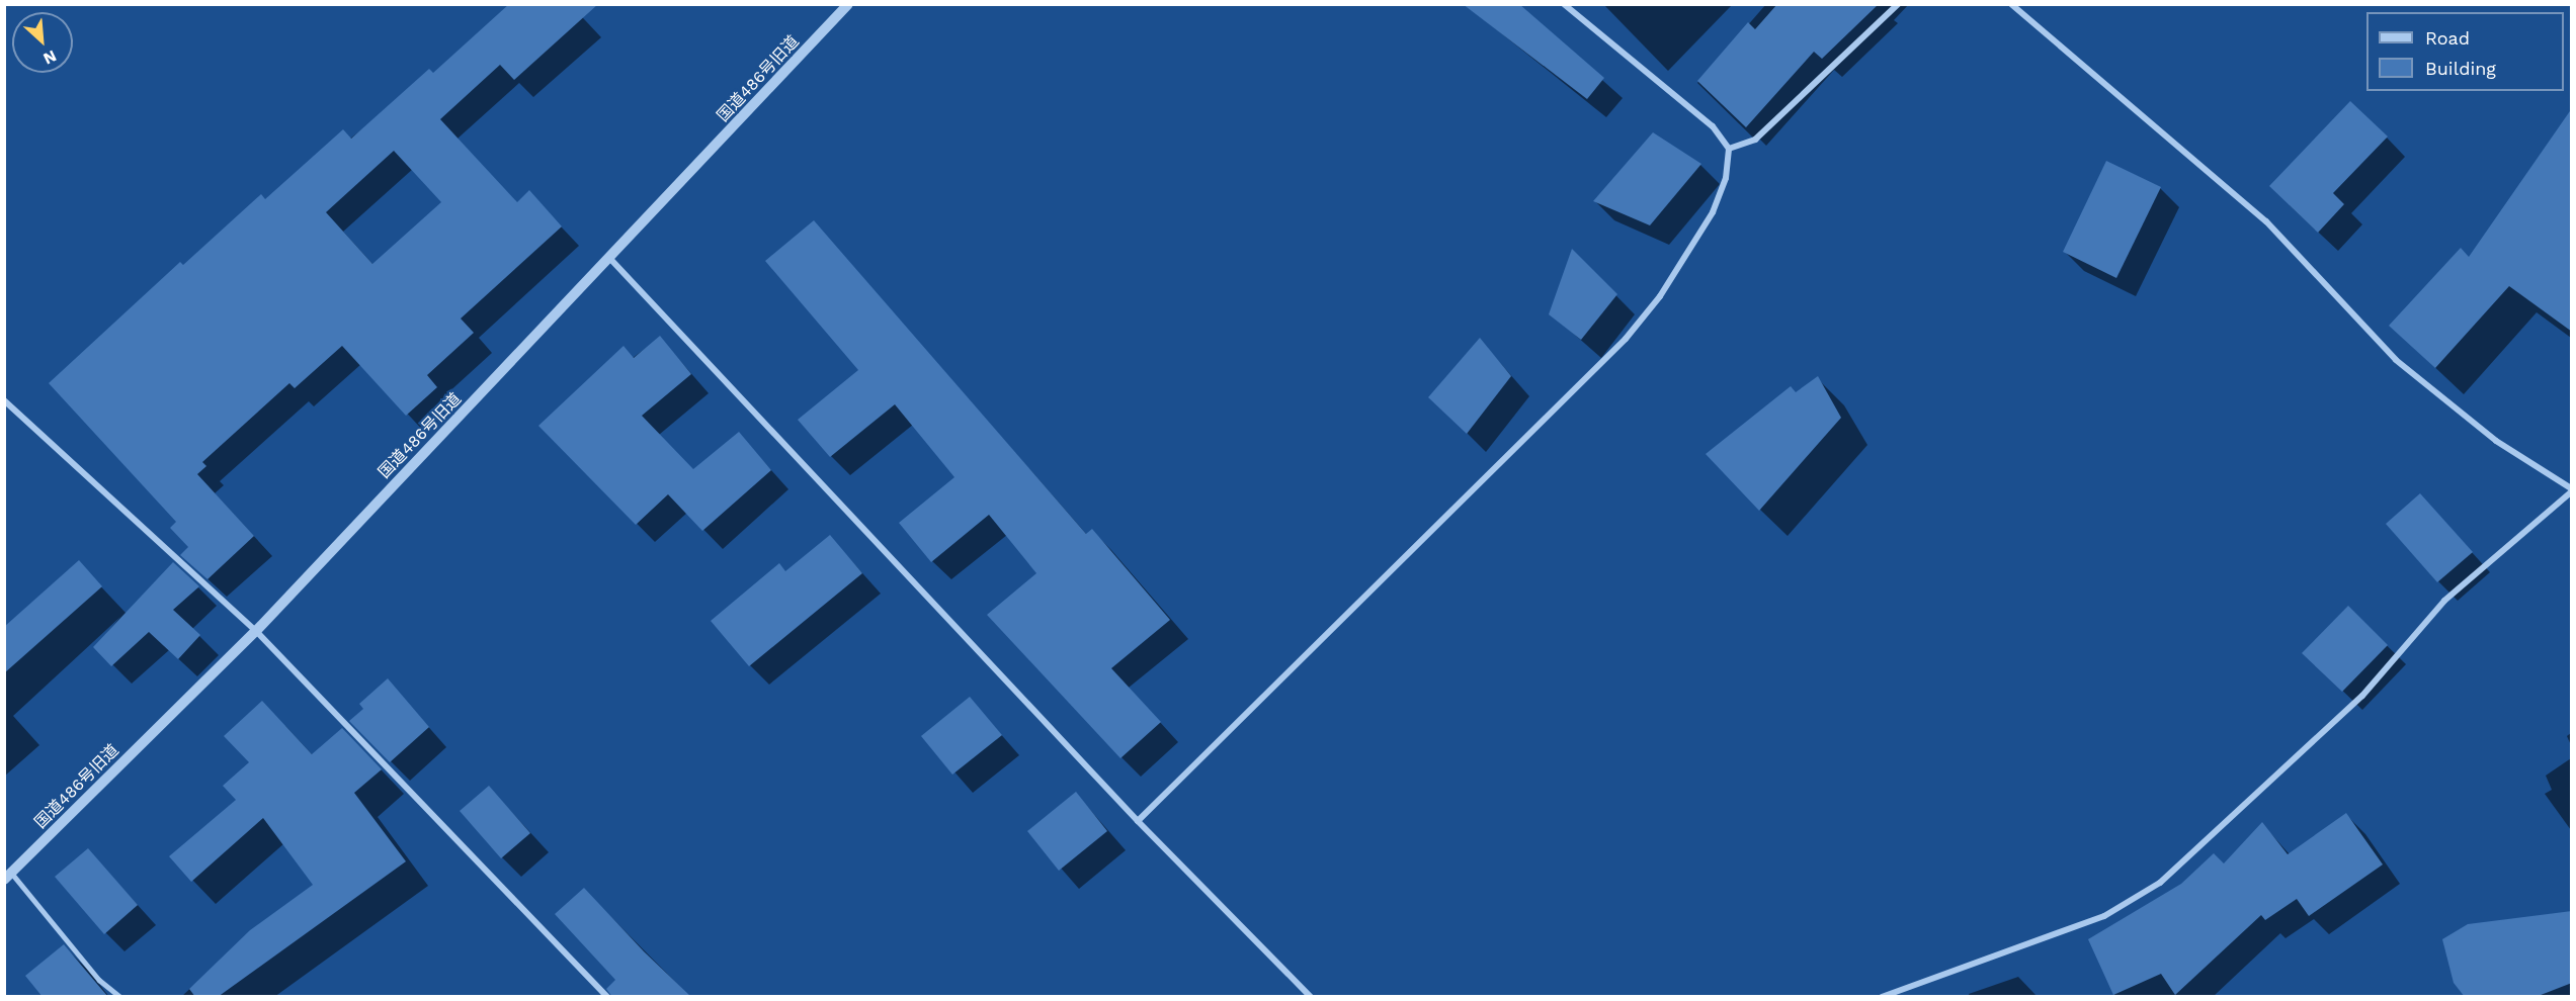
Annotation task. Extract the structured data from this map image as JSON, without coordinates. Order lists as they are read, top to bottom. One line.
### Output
{"streets":{"street":["国道486号旧道"]},"legend":["Road","Building"],"north":"bottom right"}
